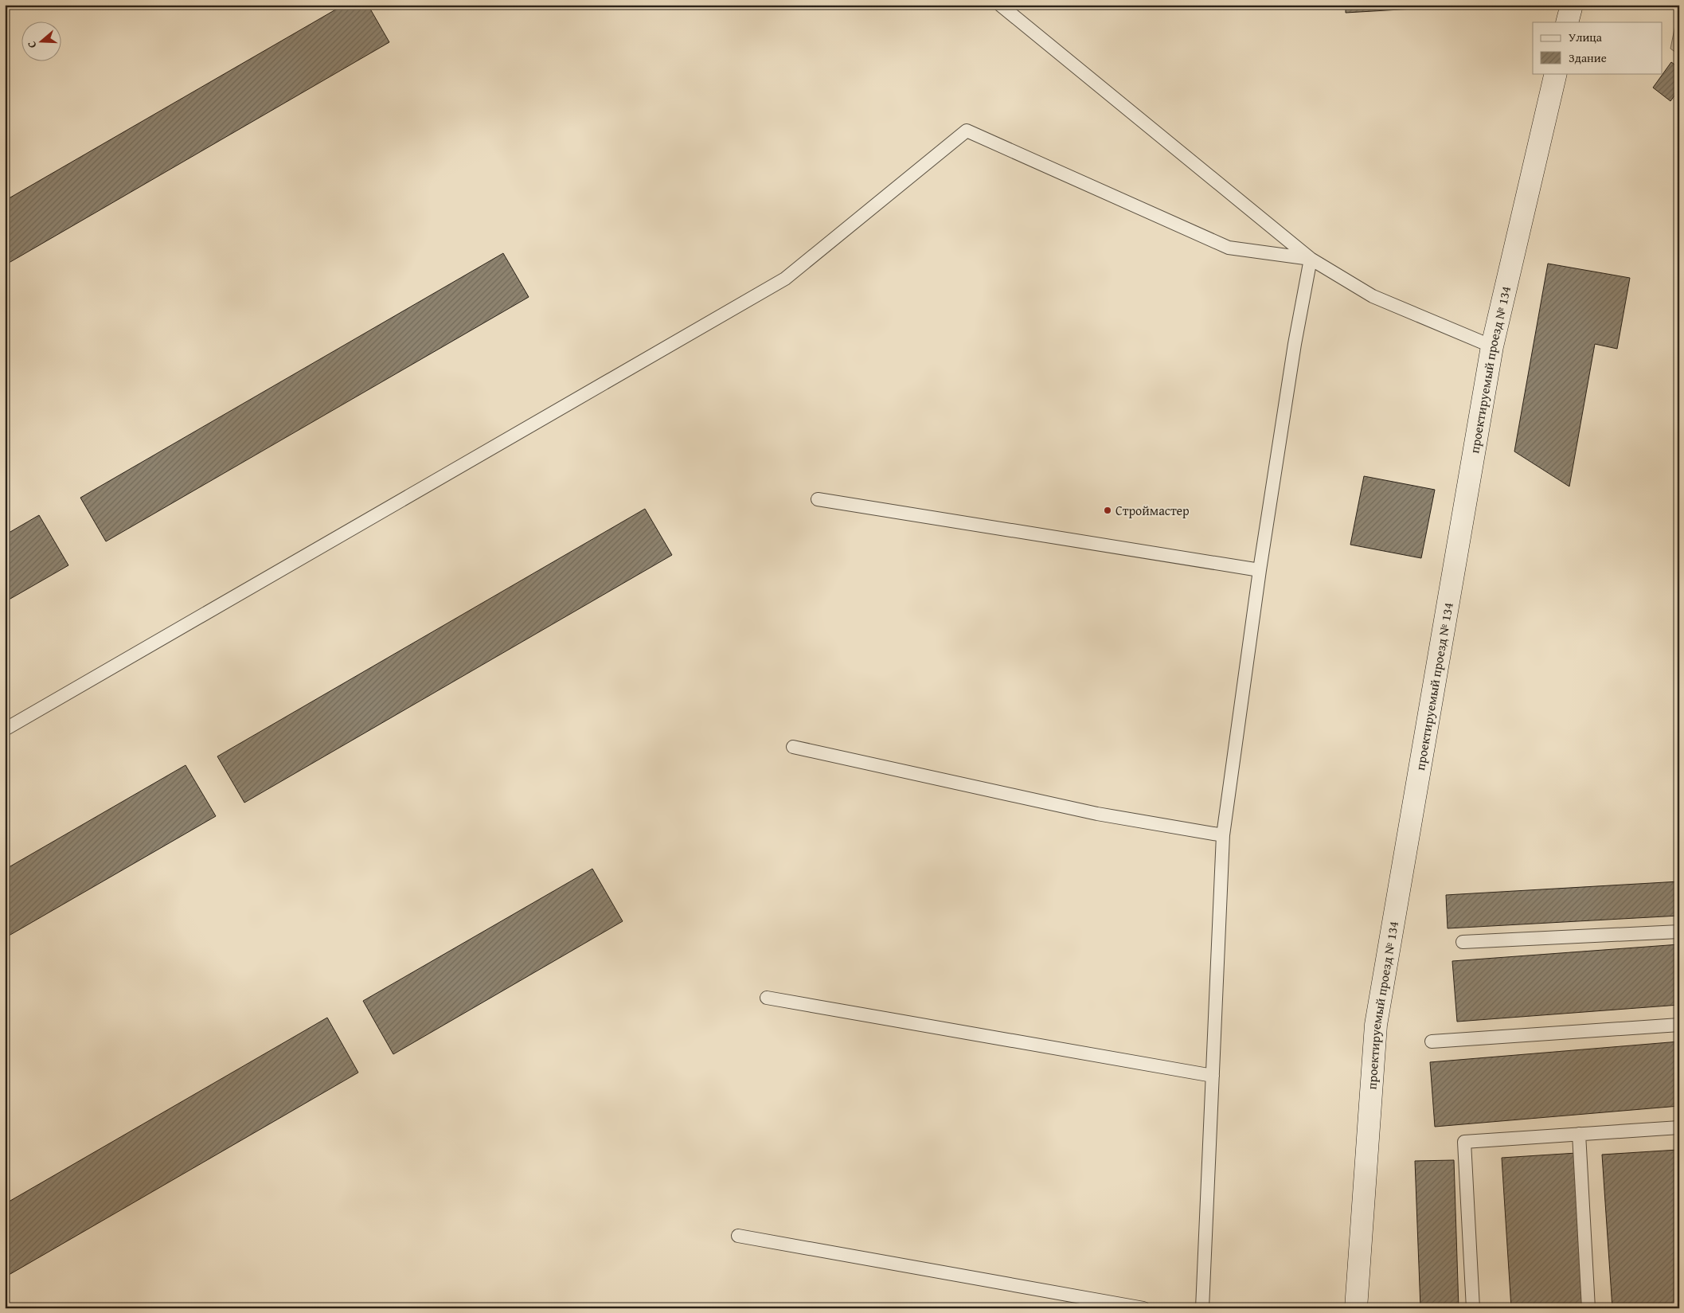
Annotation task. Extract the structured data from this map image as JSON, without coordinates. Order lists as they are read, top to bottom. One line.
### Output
{"streets":{"street":["проектируемый проезд № 134"]},"places":["Строймастер"],"legend":["Улица","Здание"],"north":"left"}
